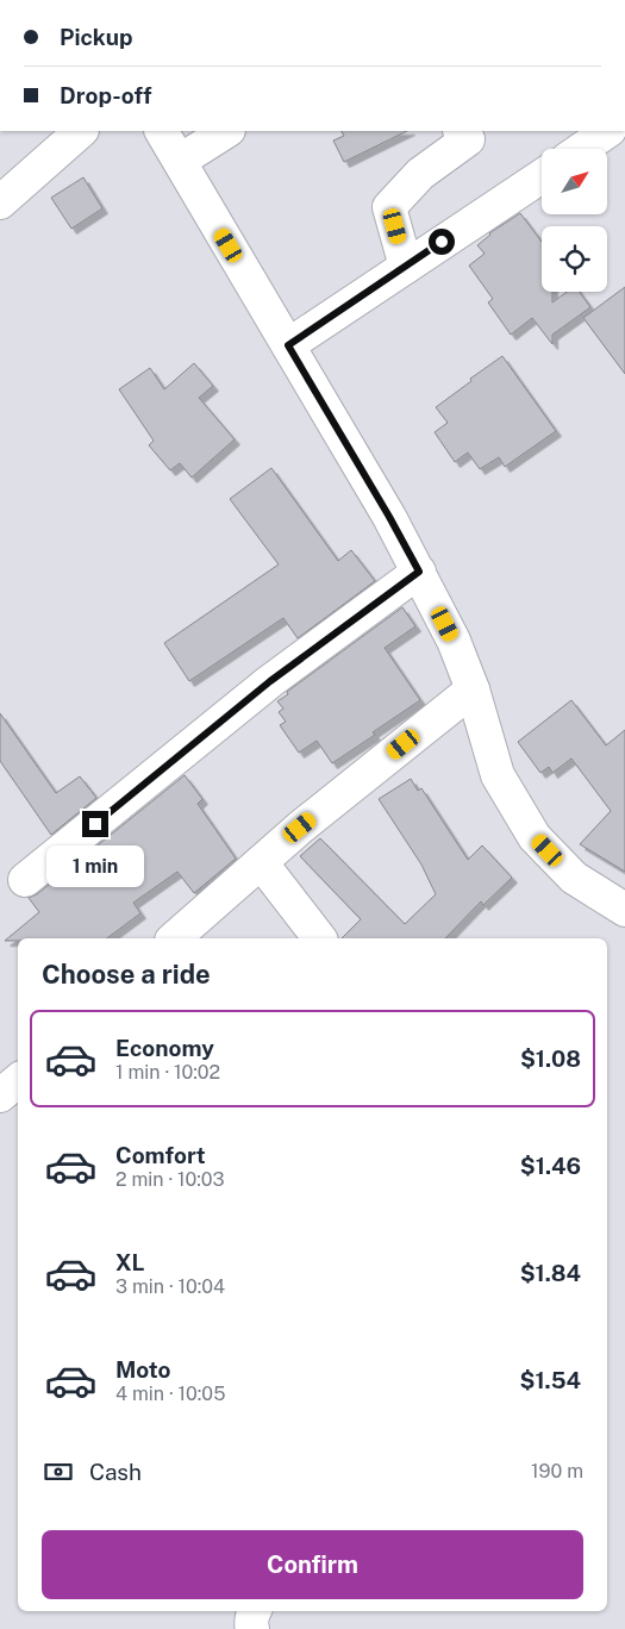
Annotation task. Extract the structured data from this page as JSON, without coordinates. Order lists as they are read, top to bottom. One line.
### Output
{"north":"top right","page":{"banner":["Pickup","Drop-off"],"bubble":"1 min","heading":"Choose a ride","list":[{"name":"Economy","note":"1 min · 10:02","value":"$1.08"},{"name":"Comfort","note":"2 min · 10:03","value":"$1.46"},{"name":"XL","note":"3 min · 10:04","value":"$1.84"},{"name":"Moto","note":"4 min · 10:05","value":"$1.54"}],"pay":["Cash","190 m"],"buttons":"Confirm"}}
